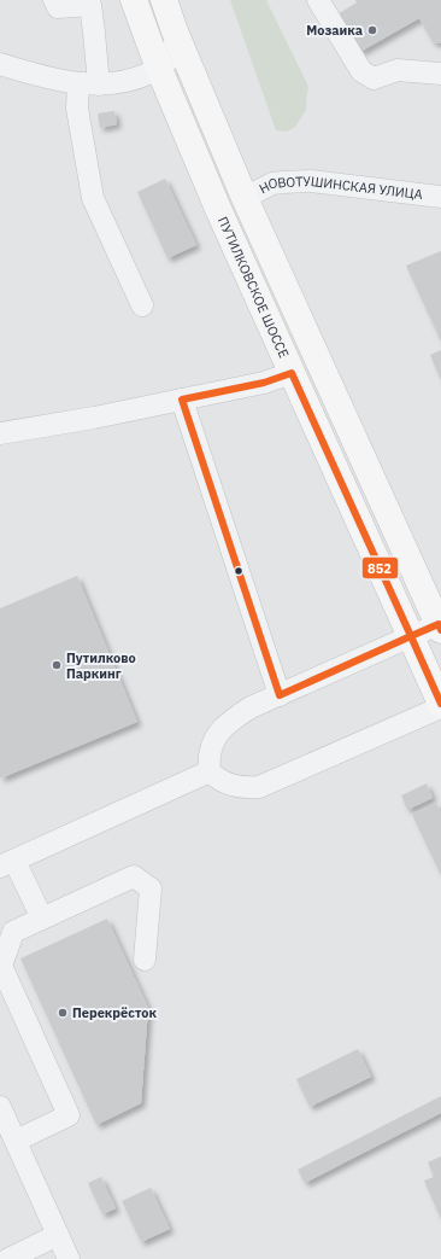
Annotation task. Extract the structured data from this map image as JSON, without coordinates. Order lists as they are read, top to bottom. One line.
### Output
{"streets":{"main road":["ПУТИЛКОВСКОЕ ШОССЕ"],"street":["НОВОТУШИНСКАЯ УЛИЦА"]},"crossings":[["НОВОТУШИНСКАЯ УЛИЦА","ПУТИЛКОВСКОЕ ШОССЕ"]],"places":["Мозаика","Путилково Паркинг","Перекрёсток"],"lines":["transit line 852"]}
